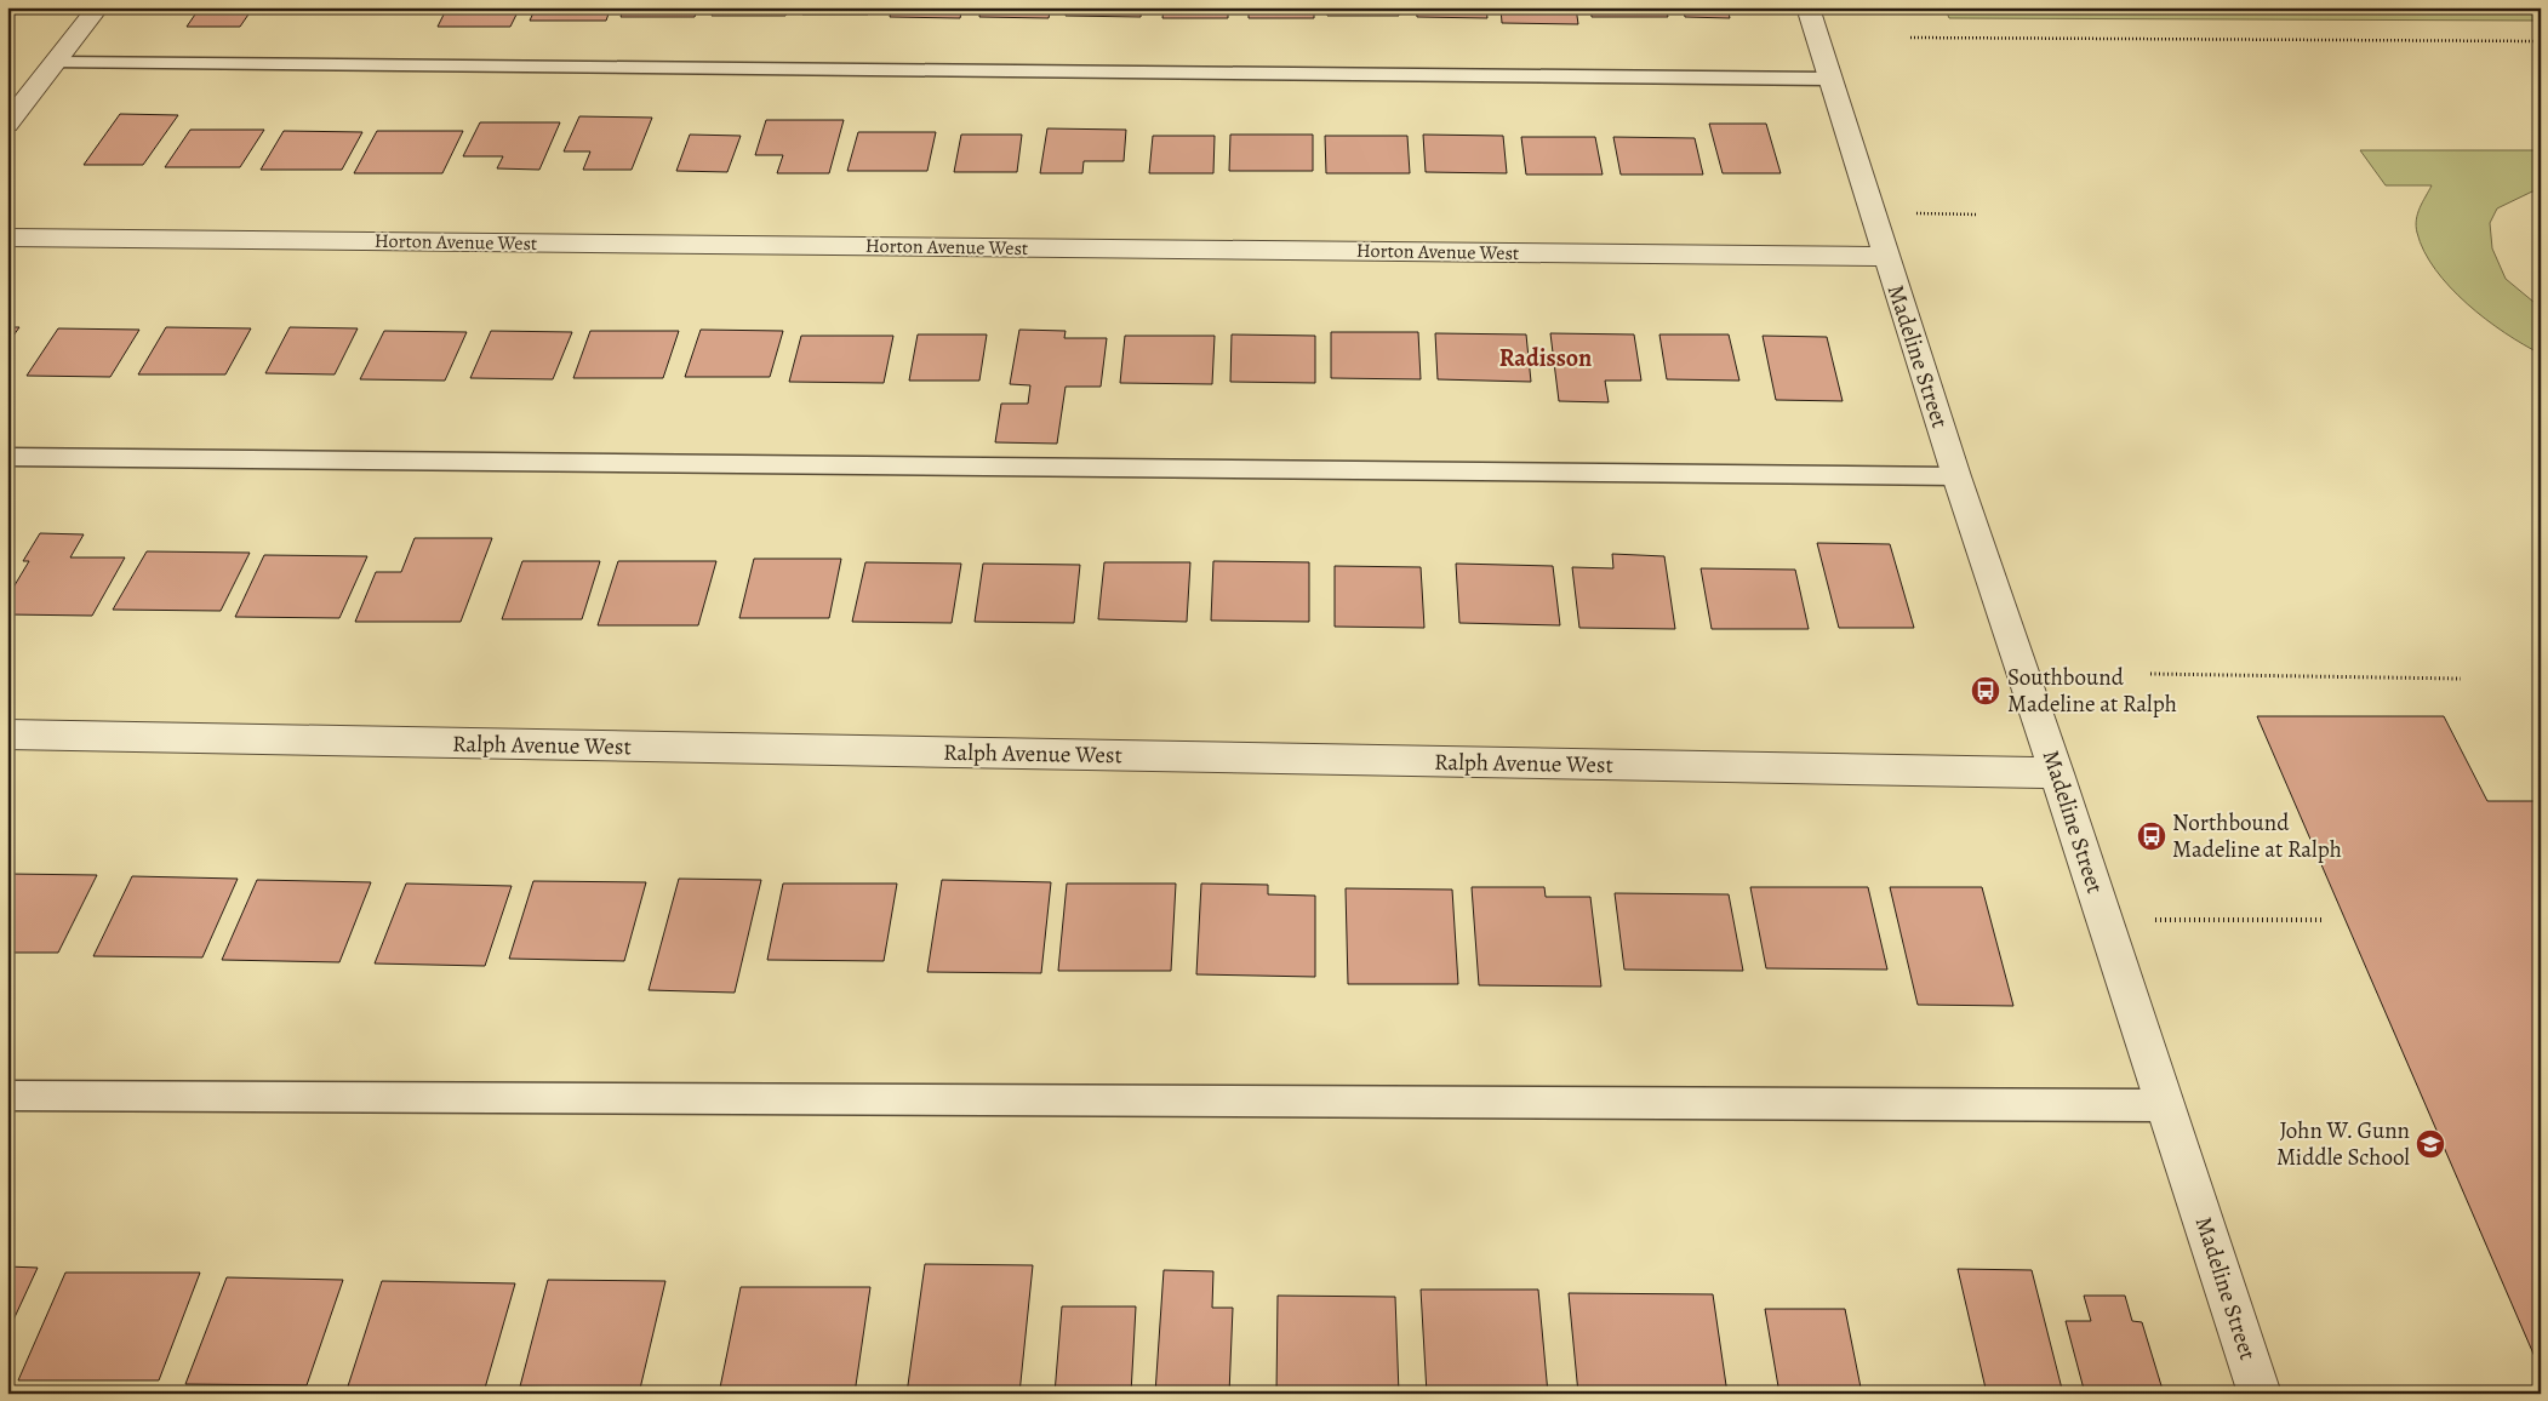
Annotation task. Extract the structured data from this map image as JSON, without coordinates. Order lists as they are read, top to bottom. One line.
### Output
{"streets":{"street":["Horton Avenue West","Madeline Street","Ralph Avenue West"]},"crossings":[["Horton Avenue West","Madeline Street"],["Madeline Street","Ralph Avenue West"]],"districts":["Radisson"],"places":{"bus stop":["Southbound Madeline at Ralph","Northbound Madeline at Ralph"],"school or university":["John W. Gunn Middle School"]}}
